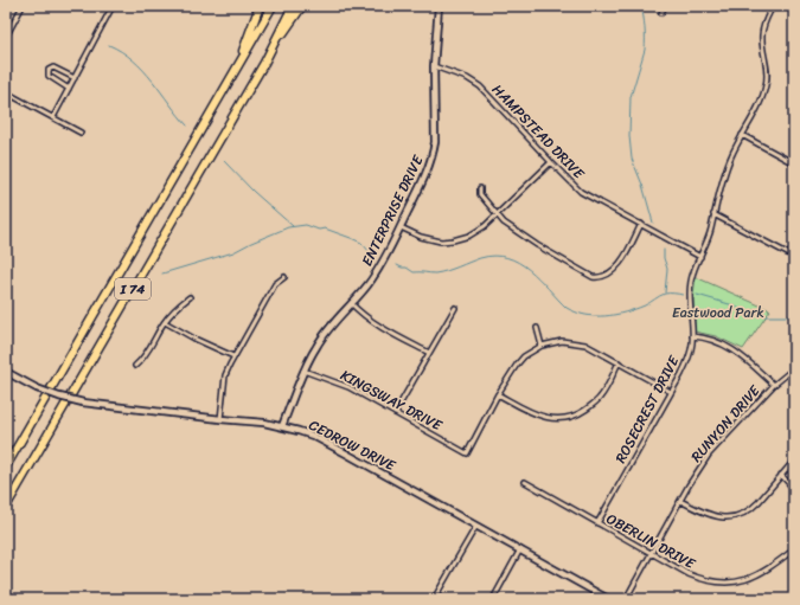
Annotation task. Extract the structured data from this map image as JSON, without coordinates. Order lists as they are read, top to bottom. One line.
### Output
{"streets":{"highway":["I 74"],"street":["HAMPSTEAD DRIVE","ENTERPRISE DRIVE","KINGSWAY DRIVE","ROSECREST DRIVE","RUNYON DRIVE","CEDROW DRIVE","OBERLIN DRIVE"]},"crossings":[["HAMPSTEAD DRIVE","ENTERPRISE DRIVE"],["HAMPSTEAD DRIVE","ROSECREST DRIVE"],["ENTERPRISE DRIVE","KINGSWAY DRIVE"],["ENTERPRISE DRIVE","CEDROW DRIVE"],["ROSECREST DRIVE","OBERLIN DRIVE"],["RUNYON DRIVE","OBERLIN DRIVE"]],"parks":["Eastwood Park"]}
